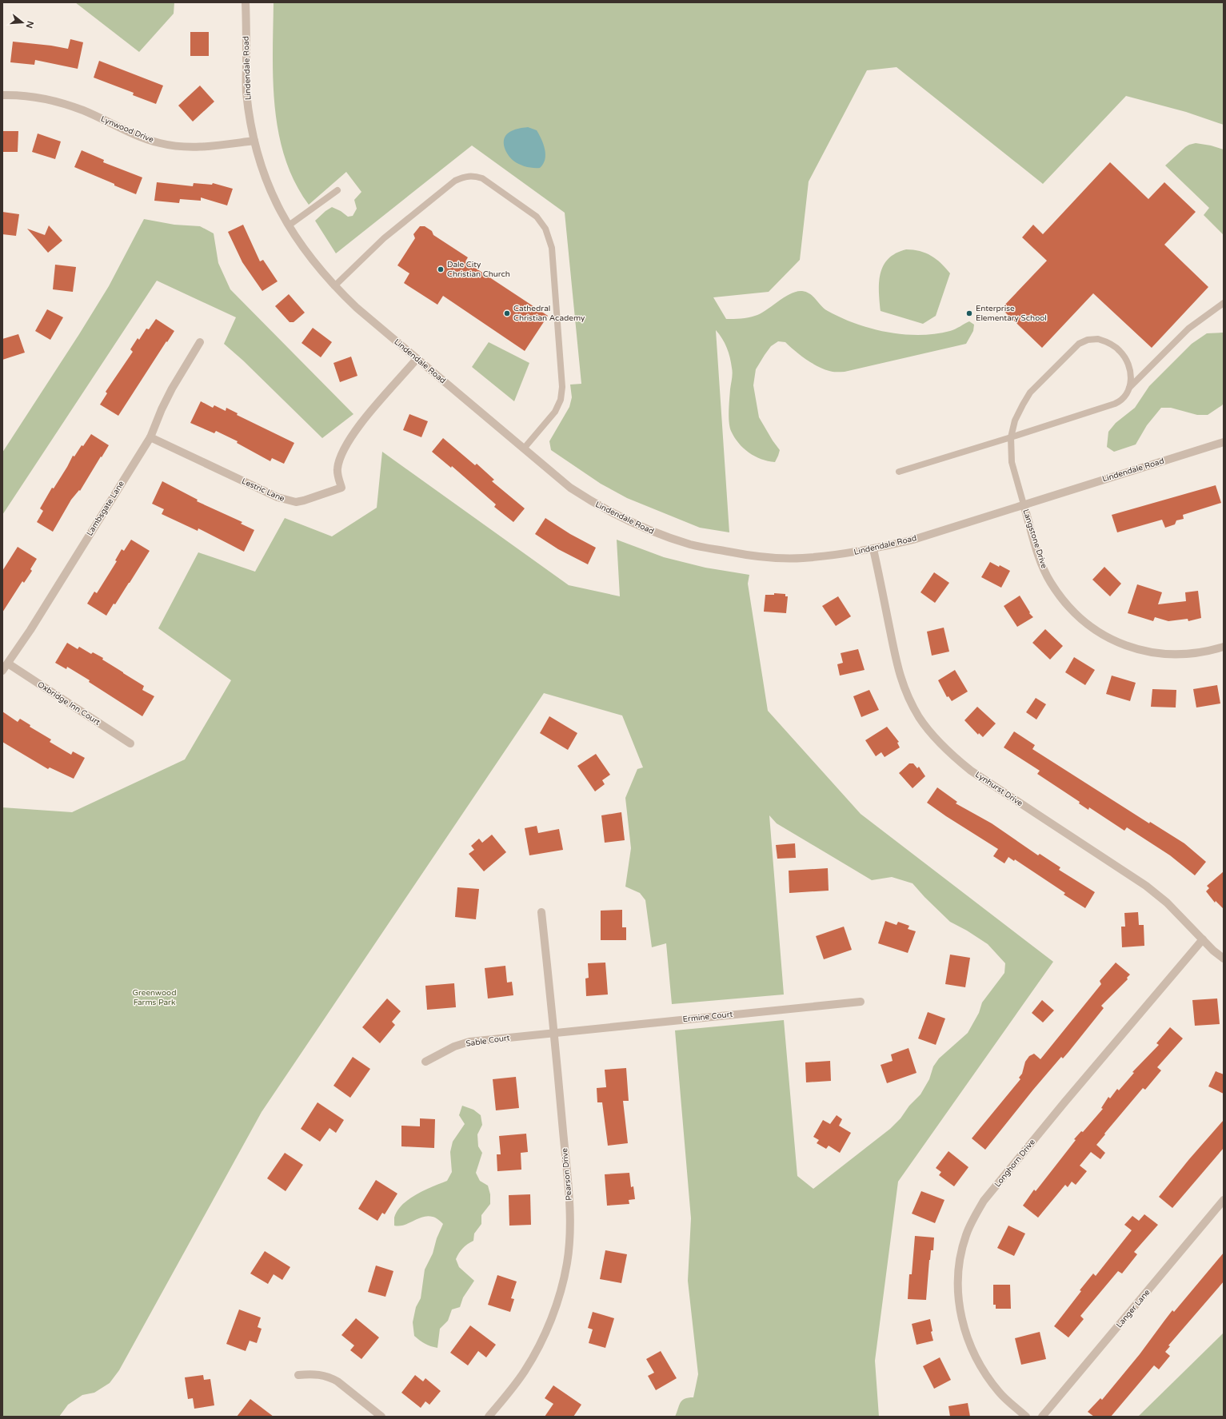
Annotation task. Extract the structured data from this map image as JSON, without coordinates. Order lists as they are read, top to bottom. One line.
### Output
{"streets":{"street":["Lindendale Road","Lynwood Drive","Lestric Lane","Lambsgate Lane","Langstone Drive","Oxbridge Inn Court","Lynhurst Drive","Ermine Court","Sable Court","Longhorn Drive","Pearson Drive","Langer Lane"]},"crossings":[["Lindendale Road","Lynwood Drive"],["Lindendale Road","Lestric Lane"],["Lindendale Road","Langstone Drive"],["Lindendale Road","Lynhurst Drive"],["Lestric Lane","Lambsgate Lane"],["Lambsgate Lane","Oxbridge Inn Court"],["Lynhurst Drive","Longhorn Drive"],["Ermine Court","Sable Court"],["Ermine Court","Pearson Drive"],["Sable Court","Pearson Drive"]],"parks":["Greenwood Farms Park"],"places":["Dale City Christian Church","Cathedral Christian Academy","Enterprise Elementary School"],"north":"right"}
